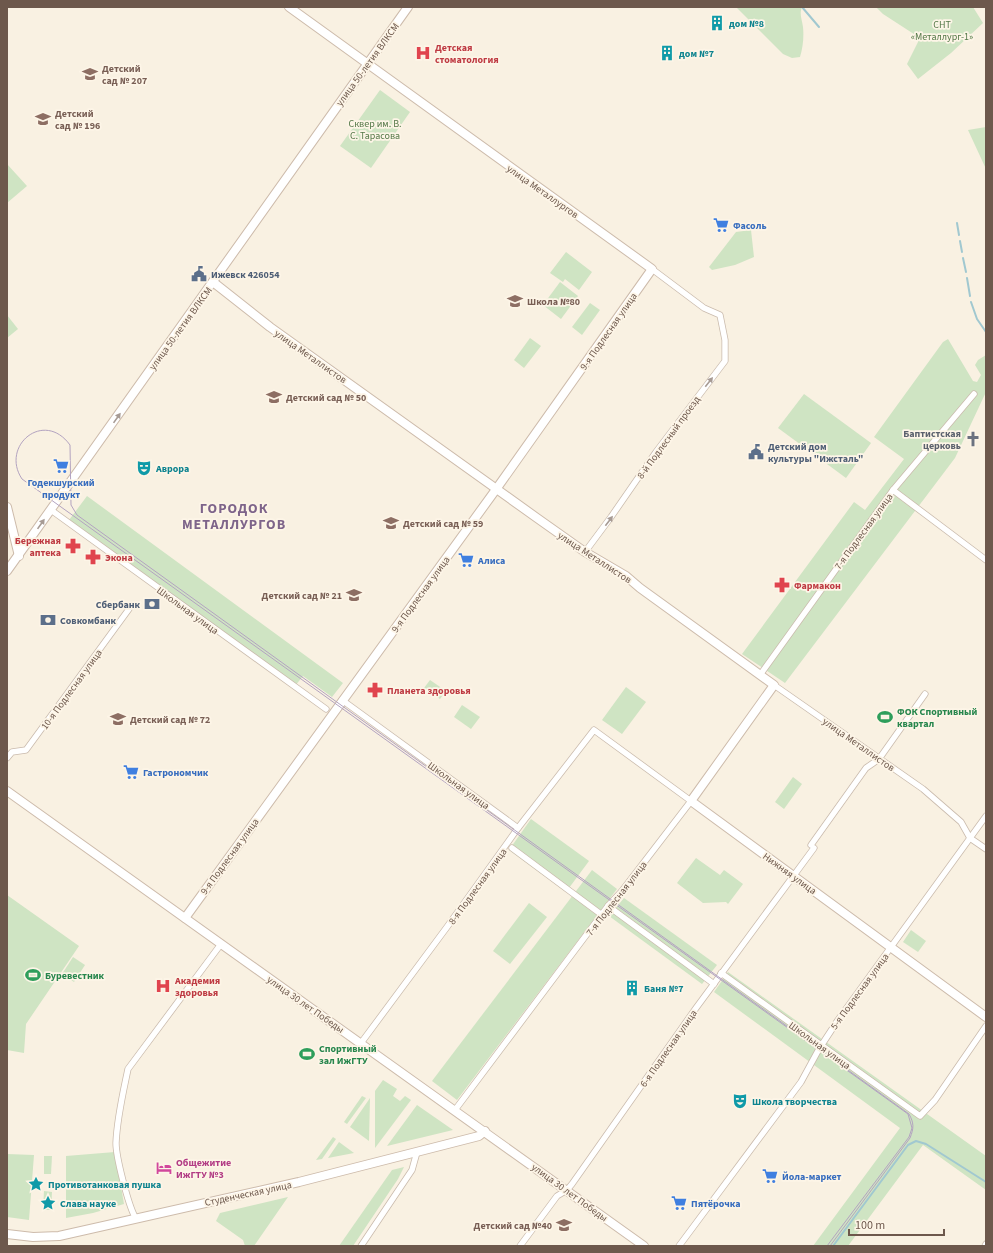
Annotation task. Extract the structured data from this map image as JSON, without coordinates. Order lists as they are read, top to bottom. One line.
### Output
{"streets":{"street":["улица 50-летия ВЛКСМ","улица Металлургов","9-я Подлесная улица","улица Металлистов","8-й Подлесный проезд","7-я Подлесная улица","Школьная улица","10-я Подлесная улица","Нижняя улица","8-я Подлесная улица","5-я Подлесная улица","улица 30 лет Победы","6-я Подлесная улица","Студенческая улица"]},"crossings":[["улица 50-летия ВЛКСМ","улица Металлургов"],["улица 50-летия ВЛКСМ","улица Металлистов"],["улица 50-летия ВЛКСМ","Школьная улица"],["улица Металлургов","9-я Подлесная улица"],["улица Металлургов","8-й Подлесный проезд"],["9-я Подлесная улица","улица Металлистов"],["9-я Подлесная улица","Школьная улица"],["9-я Подлесная улица","улица 30 лет Победы"],["улица Металлистов","8-й Подлесный проезд"],["улица Металлистов","7-я Подлесная улица"],["улица Металлистов","5-я Подлесная улица"],["улица Металлистов","6-я Подлесная улица"],["7-я Подлесная улица","Нижняя улица"],["7-я Подлесная улица","улица 30 лет Победы"],["Школьная улица","8-я Подлесная улица"],["Школьная улица","5-я Подлесная улица"],["Школьная улица","6-я Подлесная улица"],["Нижняя улица","8-я Подлесная улица"],["Нижняя улица","5-я Подлесная улица"],["Нижняя улица","6-я Подлесная улица"],["8-я Подлесная улица","улица 30 лет Победы"],["улица 30 лет Победы","6-я Подлесная улица"],["улица 30 лет Победы","Студенческая улица"]],"one_way":["улица 50-летия ВЛКСМ","8-й Подлесный проезд"],"districts":["ГОРОДОК МЕТАЛЛУРГОВ"],"parks":["СНТ «Металлург-1»","Сквер им. В. С. Тарасова"],"places":{"building":["дом №8","дом №7","Баня №7"],"hospital":["Детская стоматология","Академия здоровья"],"school or university":["Детский сад № 207","Детский сад № 196","Школа №80","Детский сад № 50","Детский сад № 59","Детский сад № 21","Детский сад № 72","Детский сад №40"],"supermarket":["Фасоль","Годекшурский продукт","Алиса","Гастрономчик","Йола-маркет","Пятёрочка"],"public building":["Ижевск 426054","Детский дом культуры \"Ижсталь\""],"church":["Баптистская церковь"],"theatre":["Аврора","Школа творчества"],"pharmacy":["Бережная аптека","Экона","Фармакон","Планета здоровья"],"bank":["Сбербанк","Совкомбанк"],"sports":["ФОК Спортивный квартал","Буревестник","Спортивный зал ИжГТУ"],"hotel":["Общежитие ИжГТУ №3"],"place":["Противотанковая пушка","Слава науке"]},"scale_bar":"100 m"}
